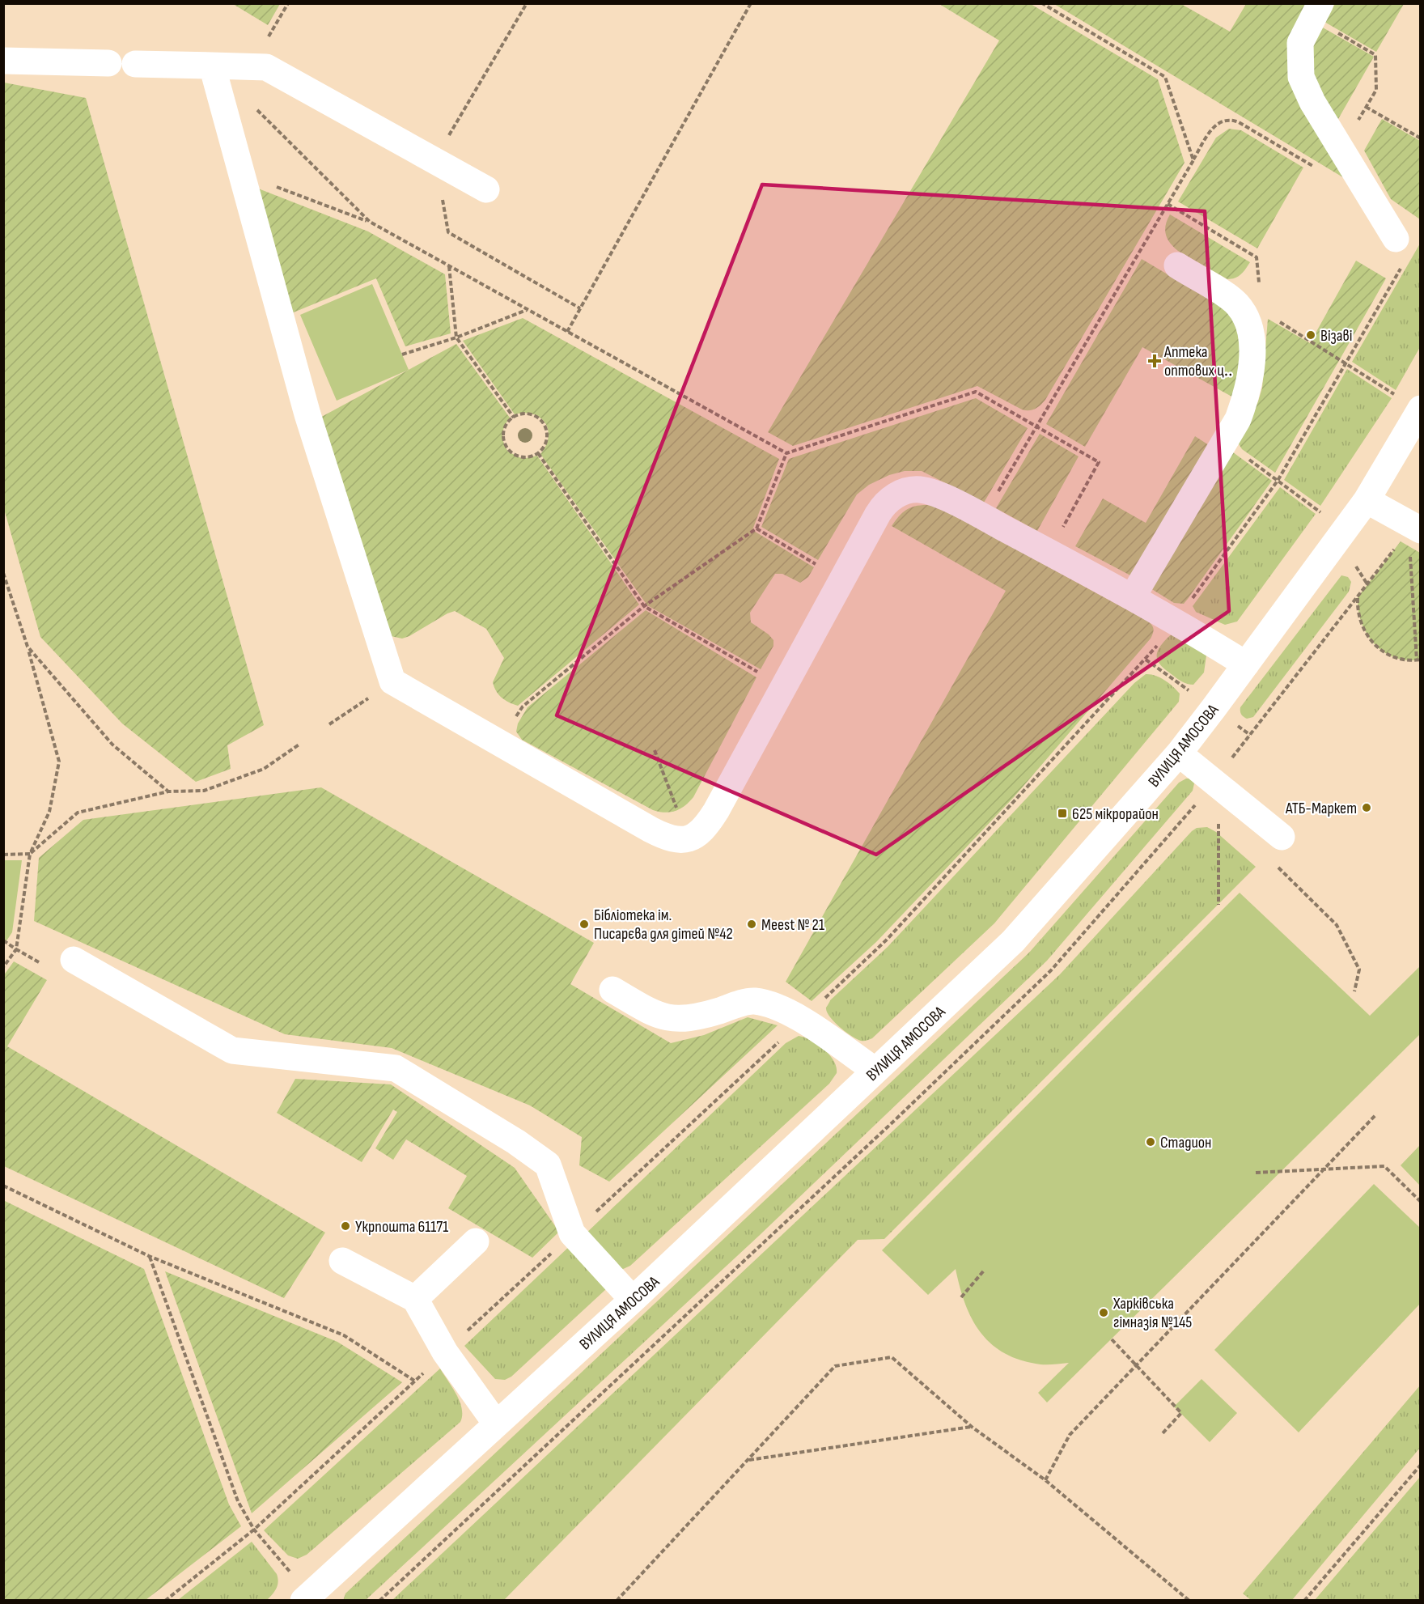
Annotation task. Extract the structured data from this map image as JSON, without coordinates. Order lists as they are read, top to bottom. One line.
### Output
{"streets":{"street":["ВУЛИЦЯ АМОСОВА"]},"places":{"other":["Візаві","АТБ-Маркет","Бібліотека ім. Писарєва для дітей №42","Meest № 21","Стадион","Укрпошта 61171","Харківська гімназія №145"],"health":["Аптека оптових ц‥"],"transit":["625 мікрорайон"]}}
